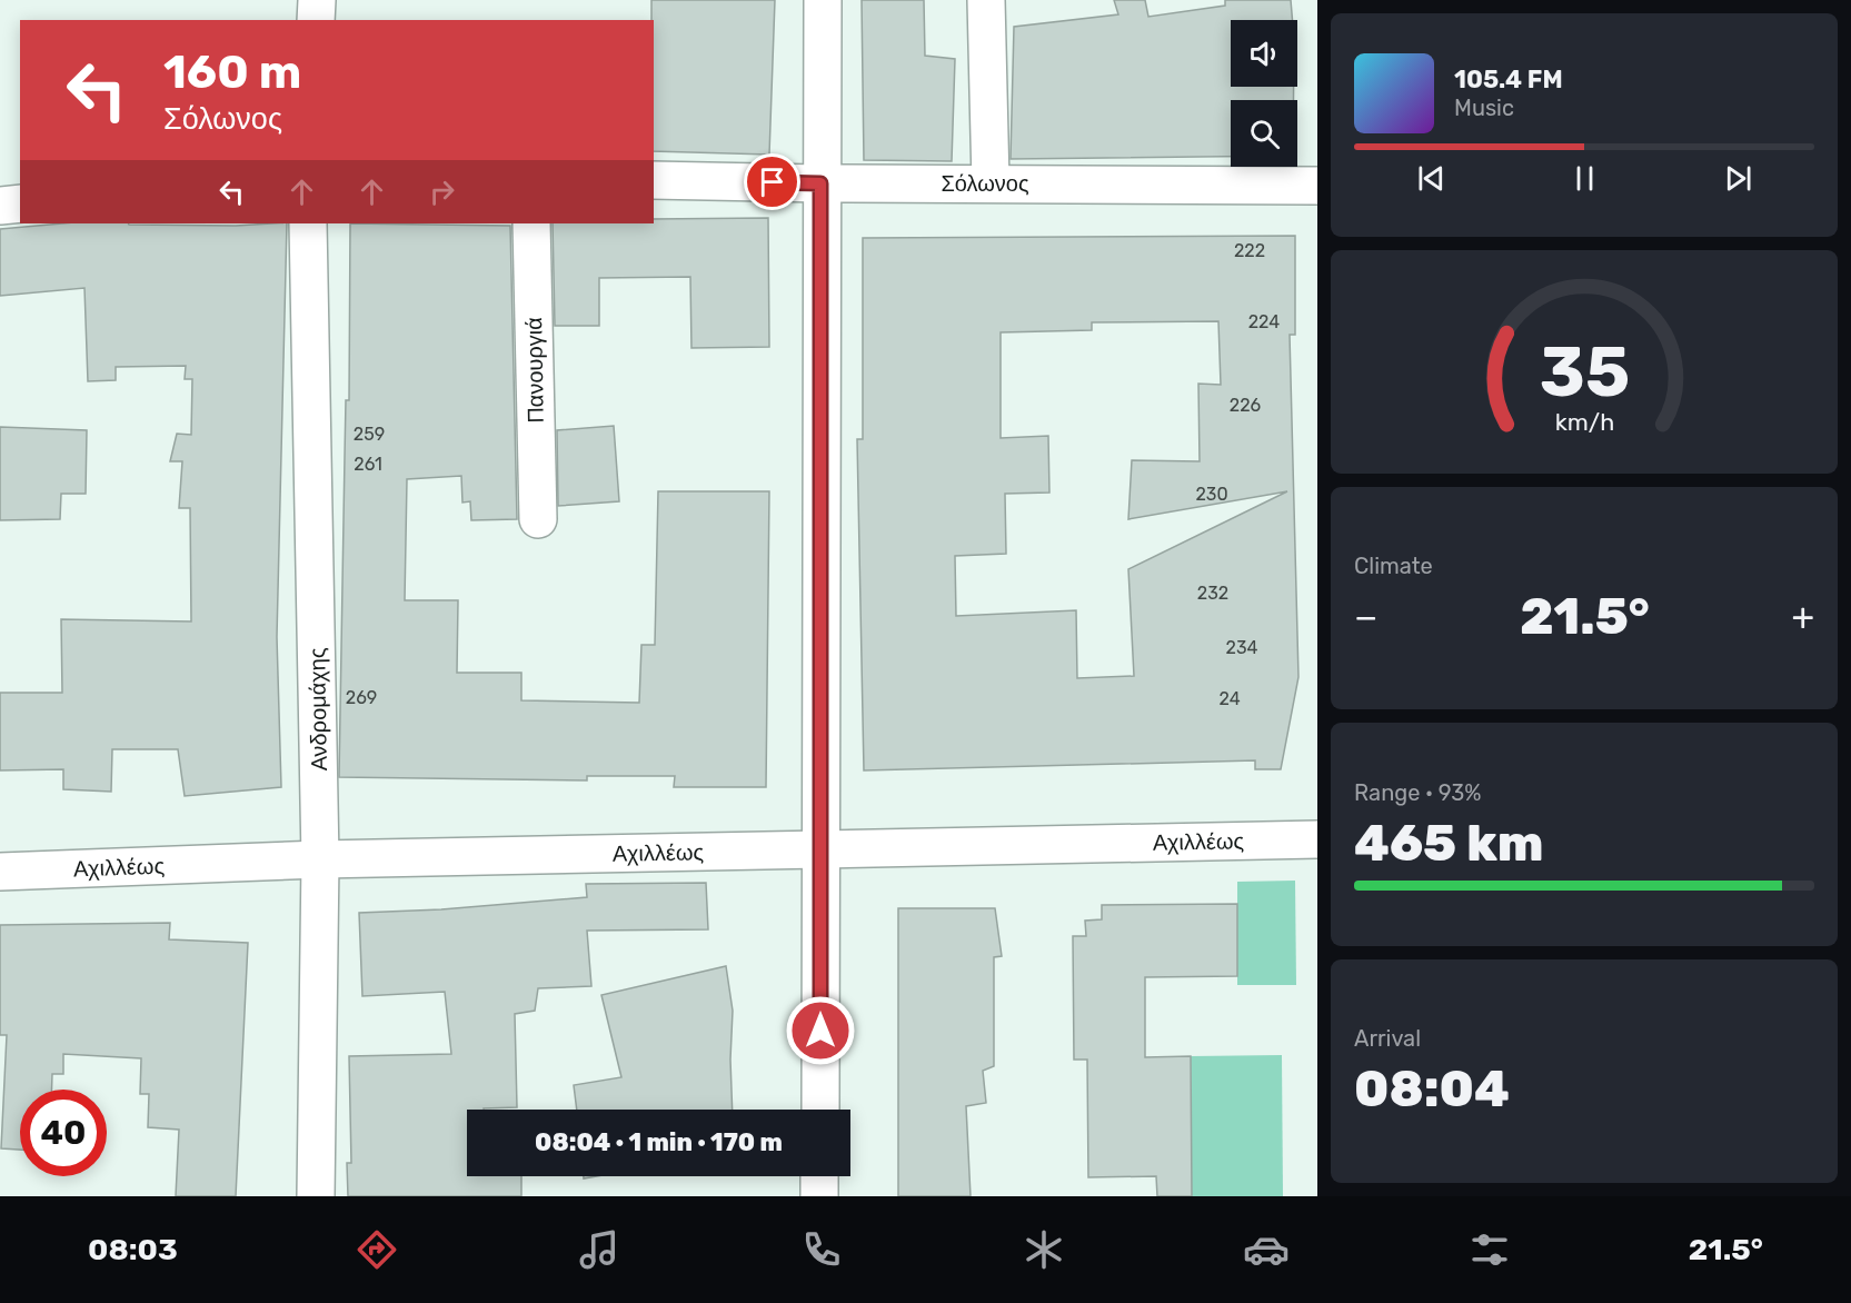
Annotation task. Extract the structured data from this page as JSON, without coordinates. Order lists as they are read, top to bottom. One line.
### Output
{"streets":{"street":["Σόλωνος","Πανουργιά","Ανδρομάχης","Αχιλλέως"]},"crossings":[["Ανδρομάχης","Αχιλλέως"]],"house_numbers":["222","224","226","259","261","230","232","234","269","24"],"page":{"turn":["160 m","Σόλωνος"],"song":["105.4 FM","Music"],"tile":["Climate",["Range · 93%","465 km"],["Arrival","08:04"]],"heat":["−","21.5°","+"],"limit":"40","trip":"08:04 · 1 min · 170 m","tabs":["08:03","21.5°"],"gauge":["35","km/h"]}}
